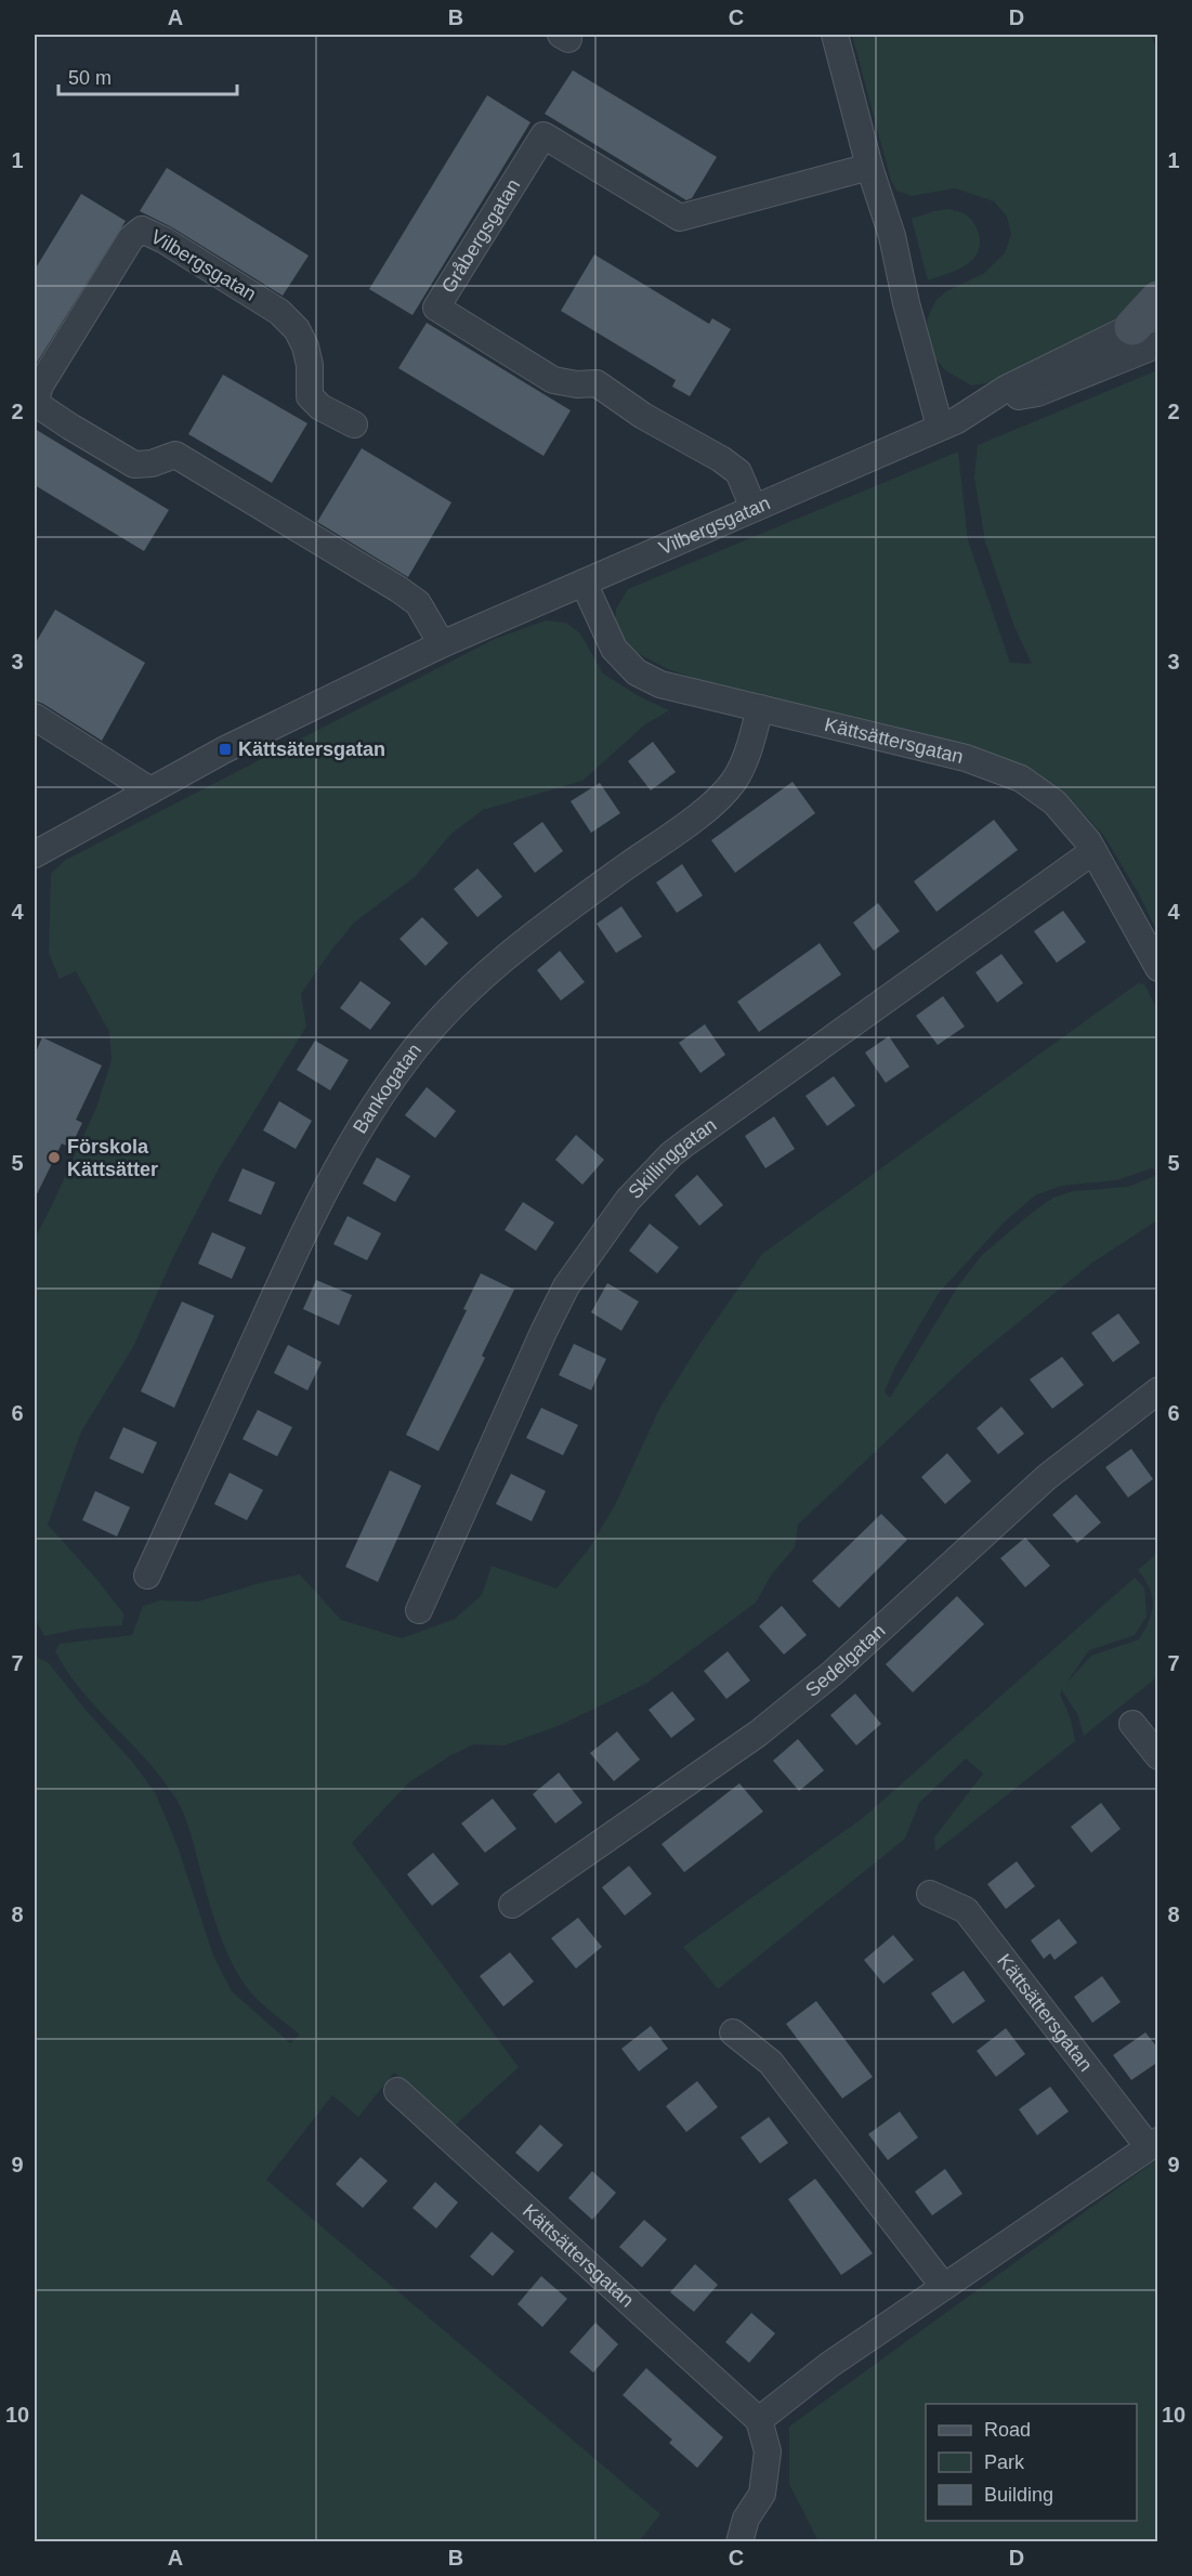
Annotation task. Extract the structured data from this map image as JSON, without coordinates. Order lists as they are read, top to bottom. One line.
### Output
{"streets":{"street":["Gråbergsgatan","Vilbergsgatan","Kättsättersgatan","Bankogatan","Skillinggatan","Sedelgatan"]},"crossings":[["Gråbergsgatan","Vilbergsgatan"],["Vilbergsgatan","Kättsättersgatan"],["Kättsättersgatan","Bankogatan"],["Kättsättersgatan","Skillinggatan"]],"places":{"transit":["Kättsätersgatan"],"other":["Förskola Kättsätter"]},"legend":["Road","Park","Building"],"scale_bar":"50 m","grid":{"columns":["A","B","C","D"],"rows":["1","2","3","4","5","6","7","8","9","10"]}}
